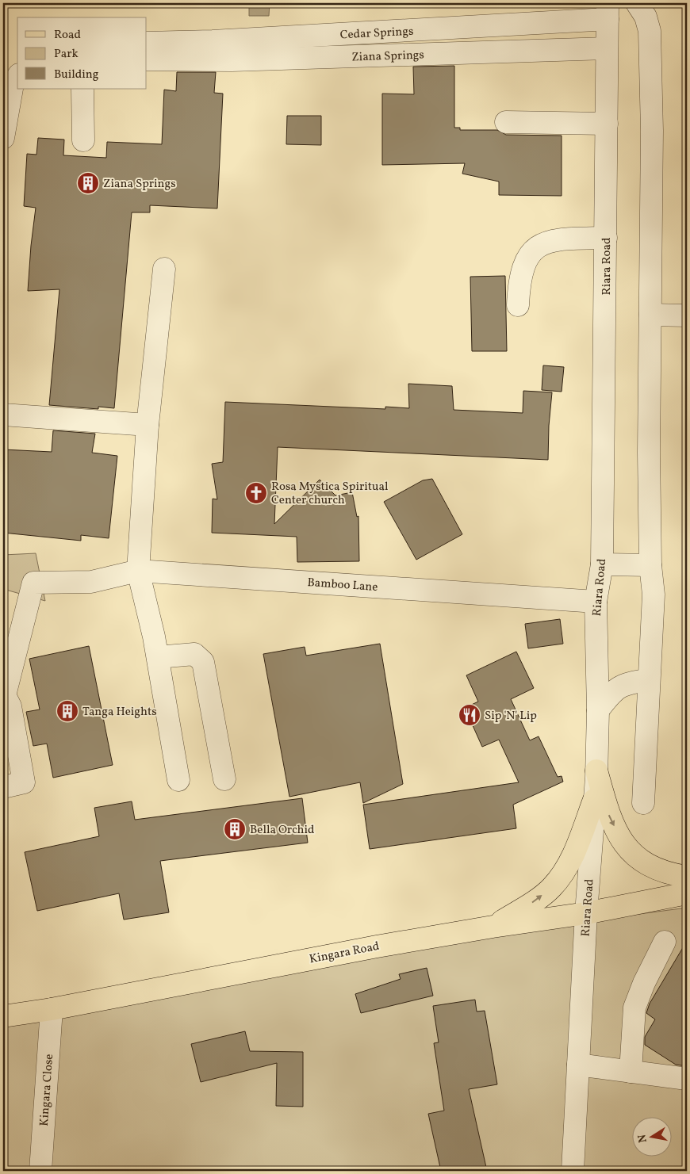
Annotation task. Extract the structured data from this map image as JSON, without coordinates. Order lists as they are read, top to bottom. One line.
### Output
{"streets":{"main road":["Kingara Road"],"street":["Cedar Springs","Ziana Springs","Riara Road","Bamboo Lane","Kingara Close"]},"crossings":[["Cedar Springs","Riara Road"],["Ziana Springs","Riara Road"],["Riara Road","Bamboo Lane"],["Riara Road","Kingara Road"],["Kingara Road","Kingara Close"]],"places":{"building":["Ziana Springs","Tanga Heights","Bella Orchid"],"church":["Rosa Mystica Spiritual Center church"],"restaurant":["Sip 'N' Lip"]},"legend":["Road","Park","Building"],"north":"left"}
